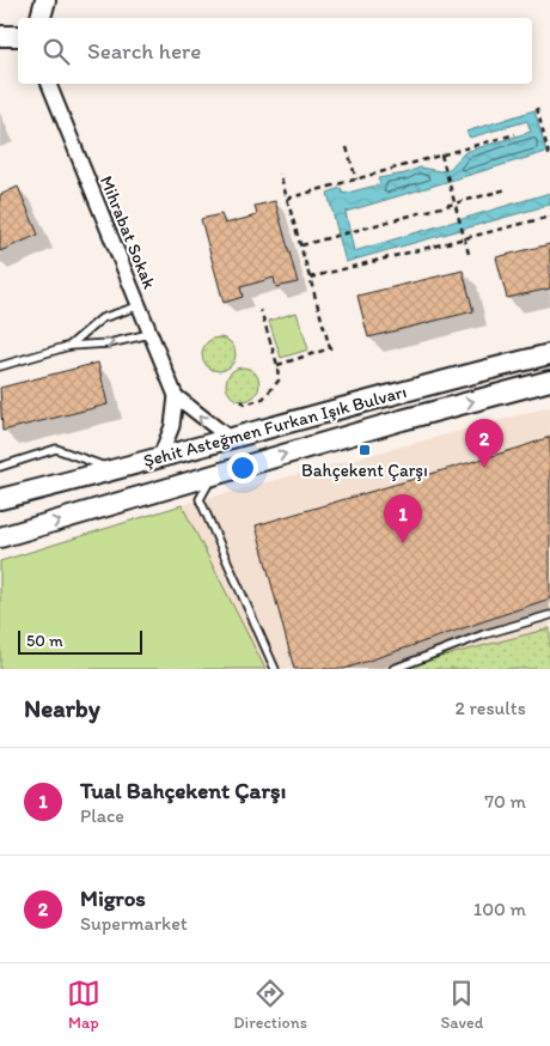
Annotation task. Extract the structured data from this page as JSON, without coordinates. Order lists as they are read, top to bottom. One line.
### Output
{"streets":{"main road":["Şehit Asteğmen Furkan Işık Bulvarı"],"street":["Mihrabat Sokak"]},"places":{"transit":["Bahçekent Çarşı"]},"scale_bar":"50 m","page":{"search":"Search here","pins":["2","1"],"scale":"50 m","heading":["Nearby","2 results"],"list":[{"mark":"1","name":"Tual Bahçekent Çarşı","note":"Place","value":"70 m"},{"mark":"2","name":"Migros","note":"Supermarket","value":"100 m"}],"nav":["Map","Directions","Saved"]}}
